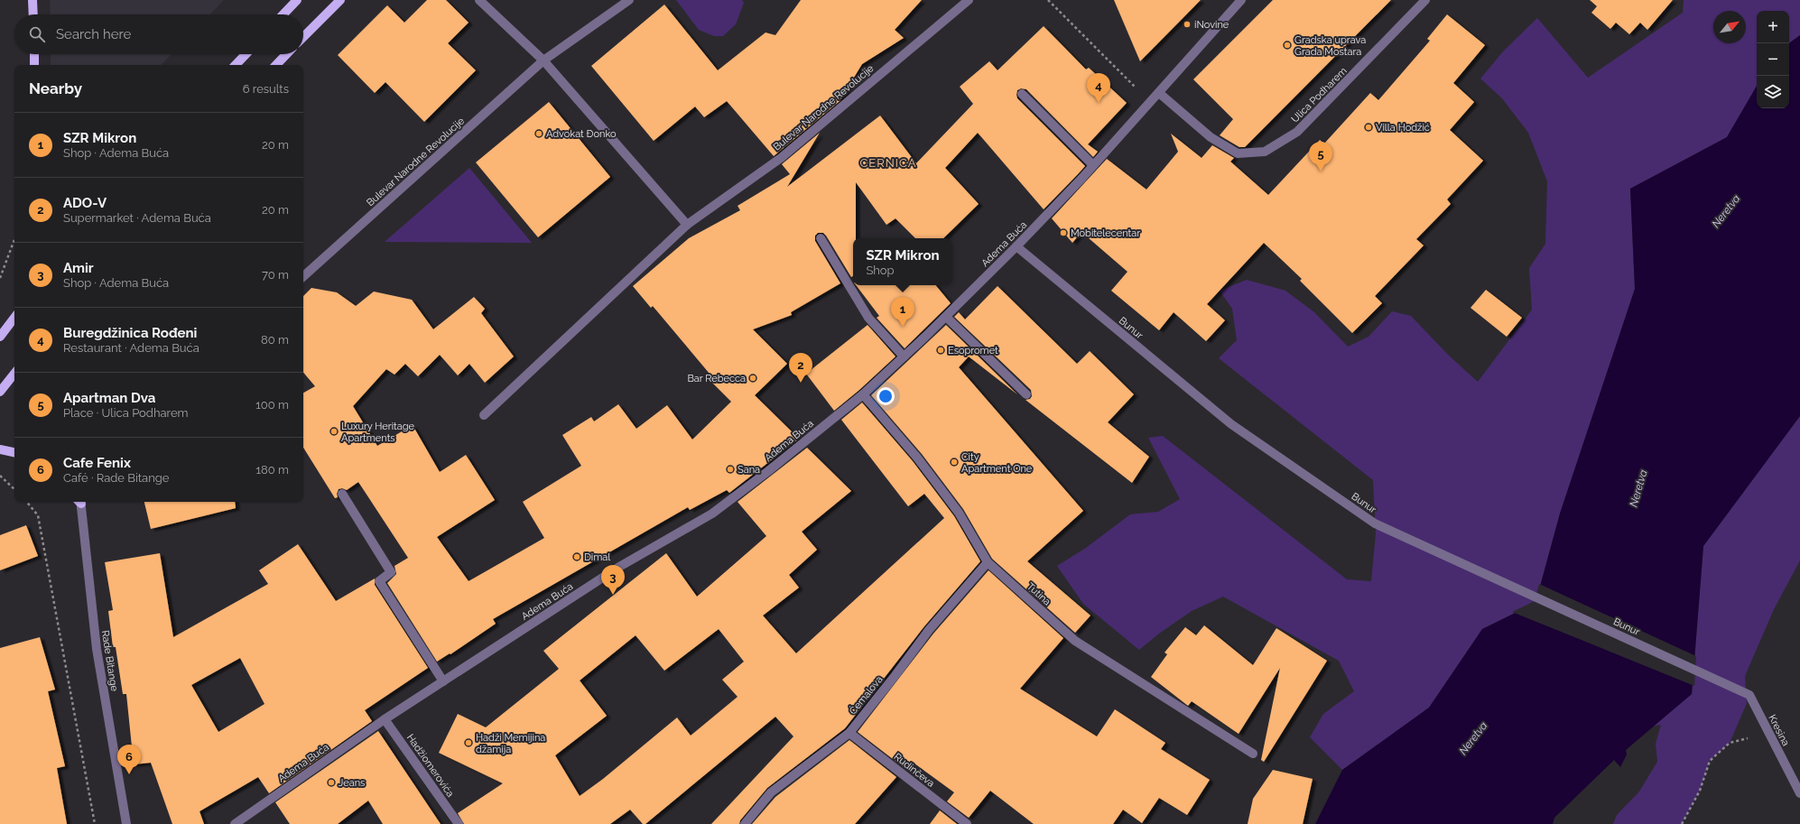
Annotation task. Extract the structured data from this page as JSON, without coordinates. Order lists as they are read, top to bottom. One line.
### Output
{"streets":{"street":["Ulica Podharem","Bulevar Narodne Revolucije","Adema Buća","Bunur","Tutina","Rade Bitange","Ćemalova","Kresina","Hadžiomerovića","Rudinčeva"]},"crossings":[["Ulica Podharem","Adema Buća"],["Adema Buća","Bunur"],["Adema Buća","Tutina"],["Adema Buća","Hadžiomerovića"],["Bunur","Kresina"],["Tutina","Ćemalova"],["Ćemalova","Rudinčeva"]],"districts":["CERNICA"],"water":["Neretva"],"places":["iNovine","Gradska uprava Grada Mostara","Villa Hodžić","Advokat Đonko","Mobitelecentar","Esopromet","Bar Rebecca","Luxury Heritage Apartments","City Apartment One","Sana","Dimal","Hadži Memijina džamija","Jeans"],"north":"top right","page":{"map_buttons":["+","−"],"search":"Search here","heading":["Nearby","6 results"],"pins":["4","5","1","2","3","6"],"list":[{"mark":"1","name":"SZR Mikron","note":"Shop · Adema Buća","value":"20 m"},{"mark":"2","name":"ADO-V","note":"Supermarket · Adema Buća","value":"20 m"},{"mark":"3","name":"Amir","note":"Shop · Adema Buća","value":"70 m"},{"mark":"4","name":"Buregdžinica Rođeni","note":"Restaurant · Adema Buća","value":"80 m"},{"mark":"5","name":"Apartman Dva","note":"Place · Ulica Podharem","value":"100 m"},{"mark":"6","name":"Cafe Fenix","note":"Café · Rade Bitange","value":"180 m"}],"popup":["SZR Mikron","Shop"]}}
